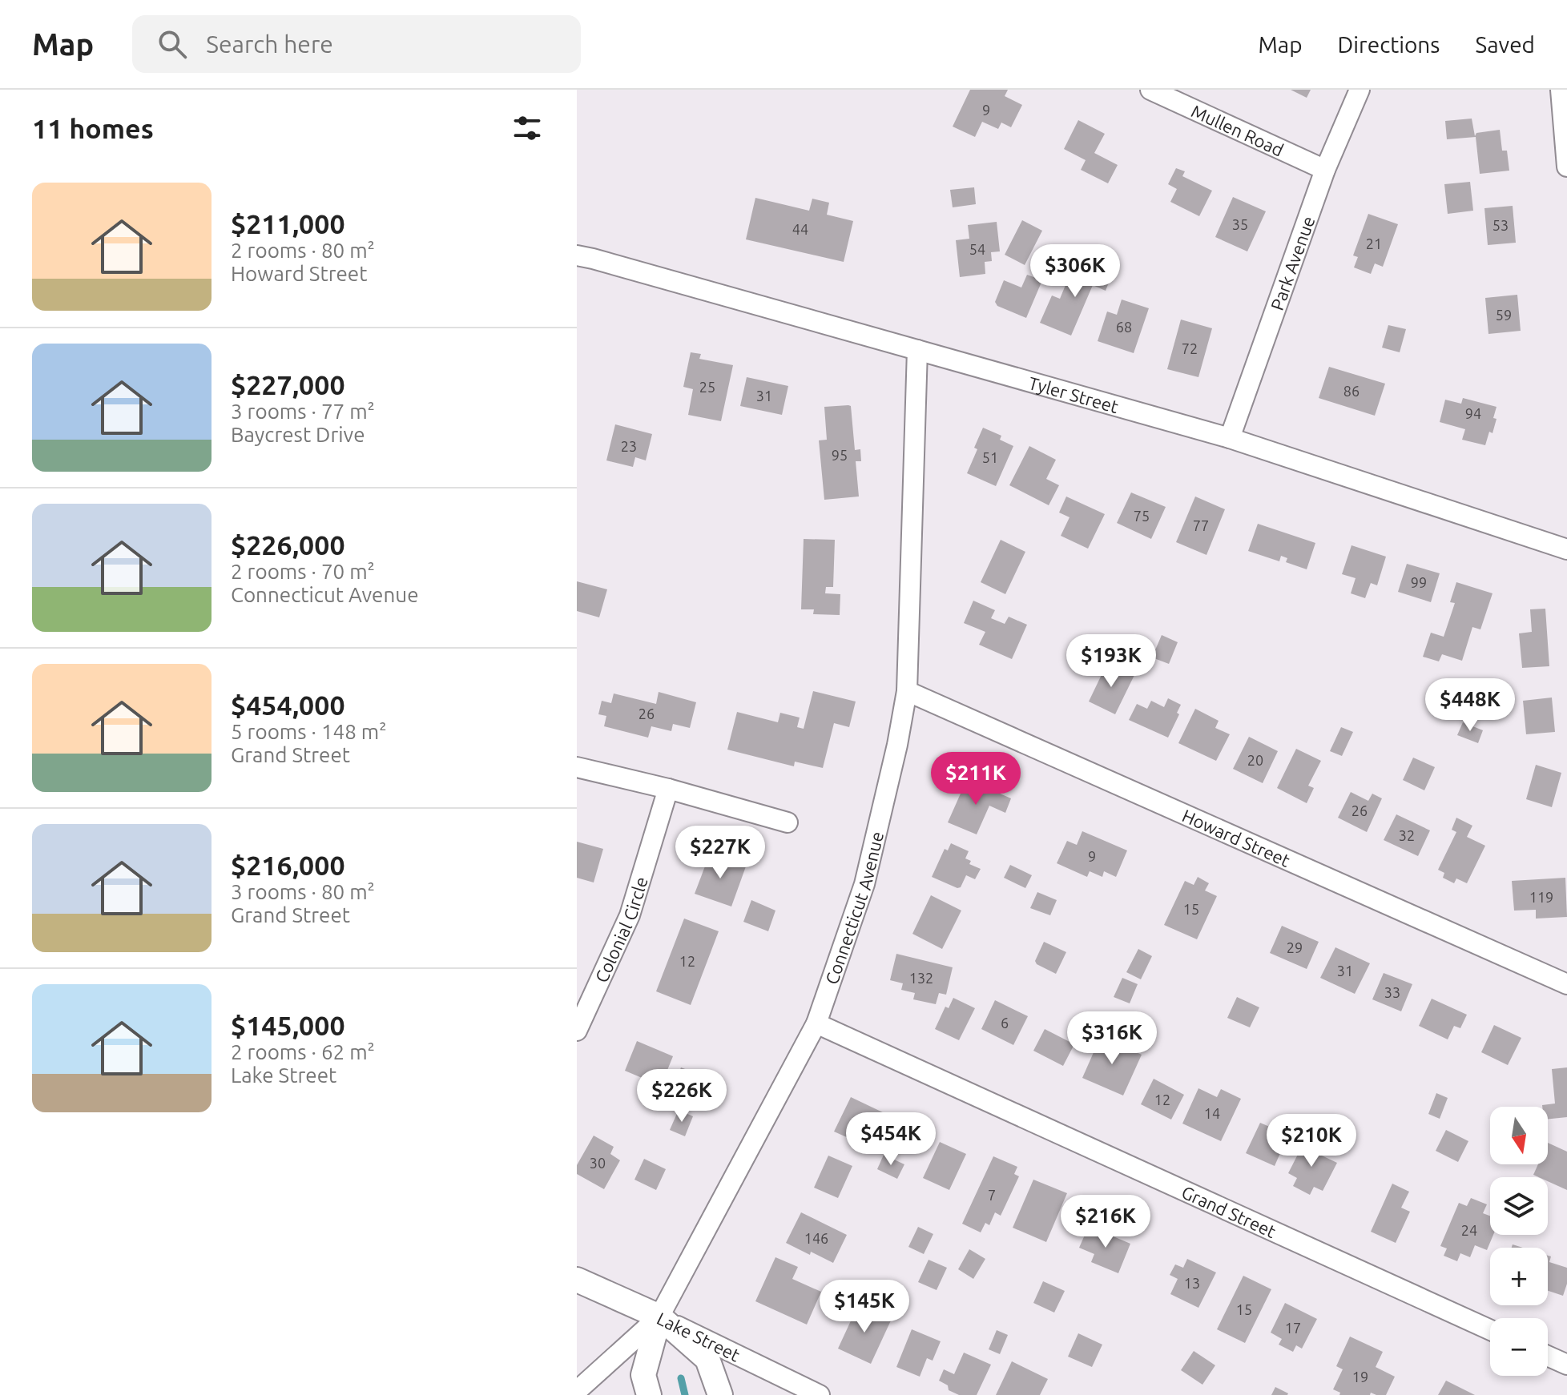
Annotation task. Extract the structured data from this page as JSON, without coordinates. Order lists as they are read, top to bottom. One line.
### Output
{"streets":{"street":["Mullen Road","Park Avenue","Tyler Street","Howard Street","Connecticut Avenue","Colonial Circle","Grand Street","Lake Street"]},"crossings":[["Mullen Road","Park Avenue"],["Park Avenue","Tyler Street"],["Tyler Street","Connecticut Avenue"],["Howard Street","Connecticut Avenue"],["Connecticut Avenue","Grand Street"],["Connecticut Avenue","Lake Street"]],"house_numbers":["9","35","53","44","21","54","59","68","72","25","86","31","94","23","95","51","75","77","99","26","20","26","32","9","119","15","29","12","31","132","33","6","12","14","30","7","24","146","13","15","17","19"],"north":"bottom","page":{"header":"Map","search":"Search here","nav":["Map","Directions","Saved"],"heading":"11 homes","list":[{"name":"$211,000","note":"2 rooms · 80 m² · Howard Street"},{"name":"$227,000","note":"3 rooms · 77 m² · Baycrest Drive"},{"name":"$226,000","note":"2 rooms · 70 m² · Connecticut Avenue"},{"name":"$454,000","note":"5 rooms · 148 m² · Grand Street"},{"name":"$216,000","note":"3 rooms · 80 m² · Grand Street"},{"name":"$145,000","note":"2 rooms · 62 m² · Lake Street"}],"price":["$306K","$193K","$448K","$211K","$227K","$316K","$226K","$454K","$210K","$216K","$145K"],"map_buttons":["+","−"]}}
